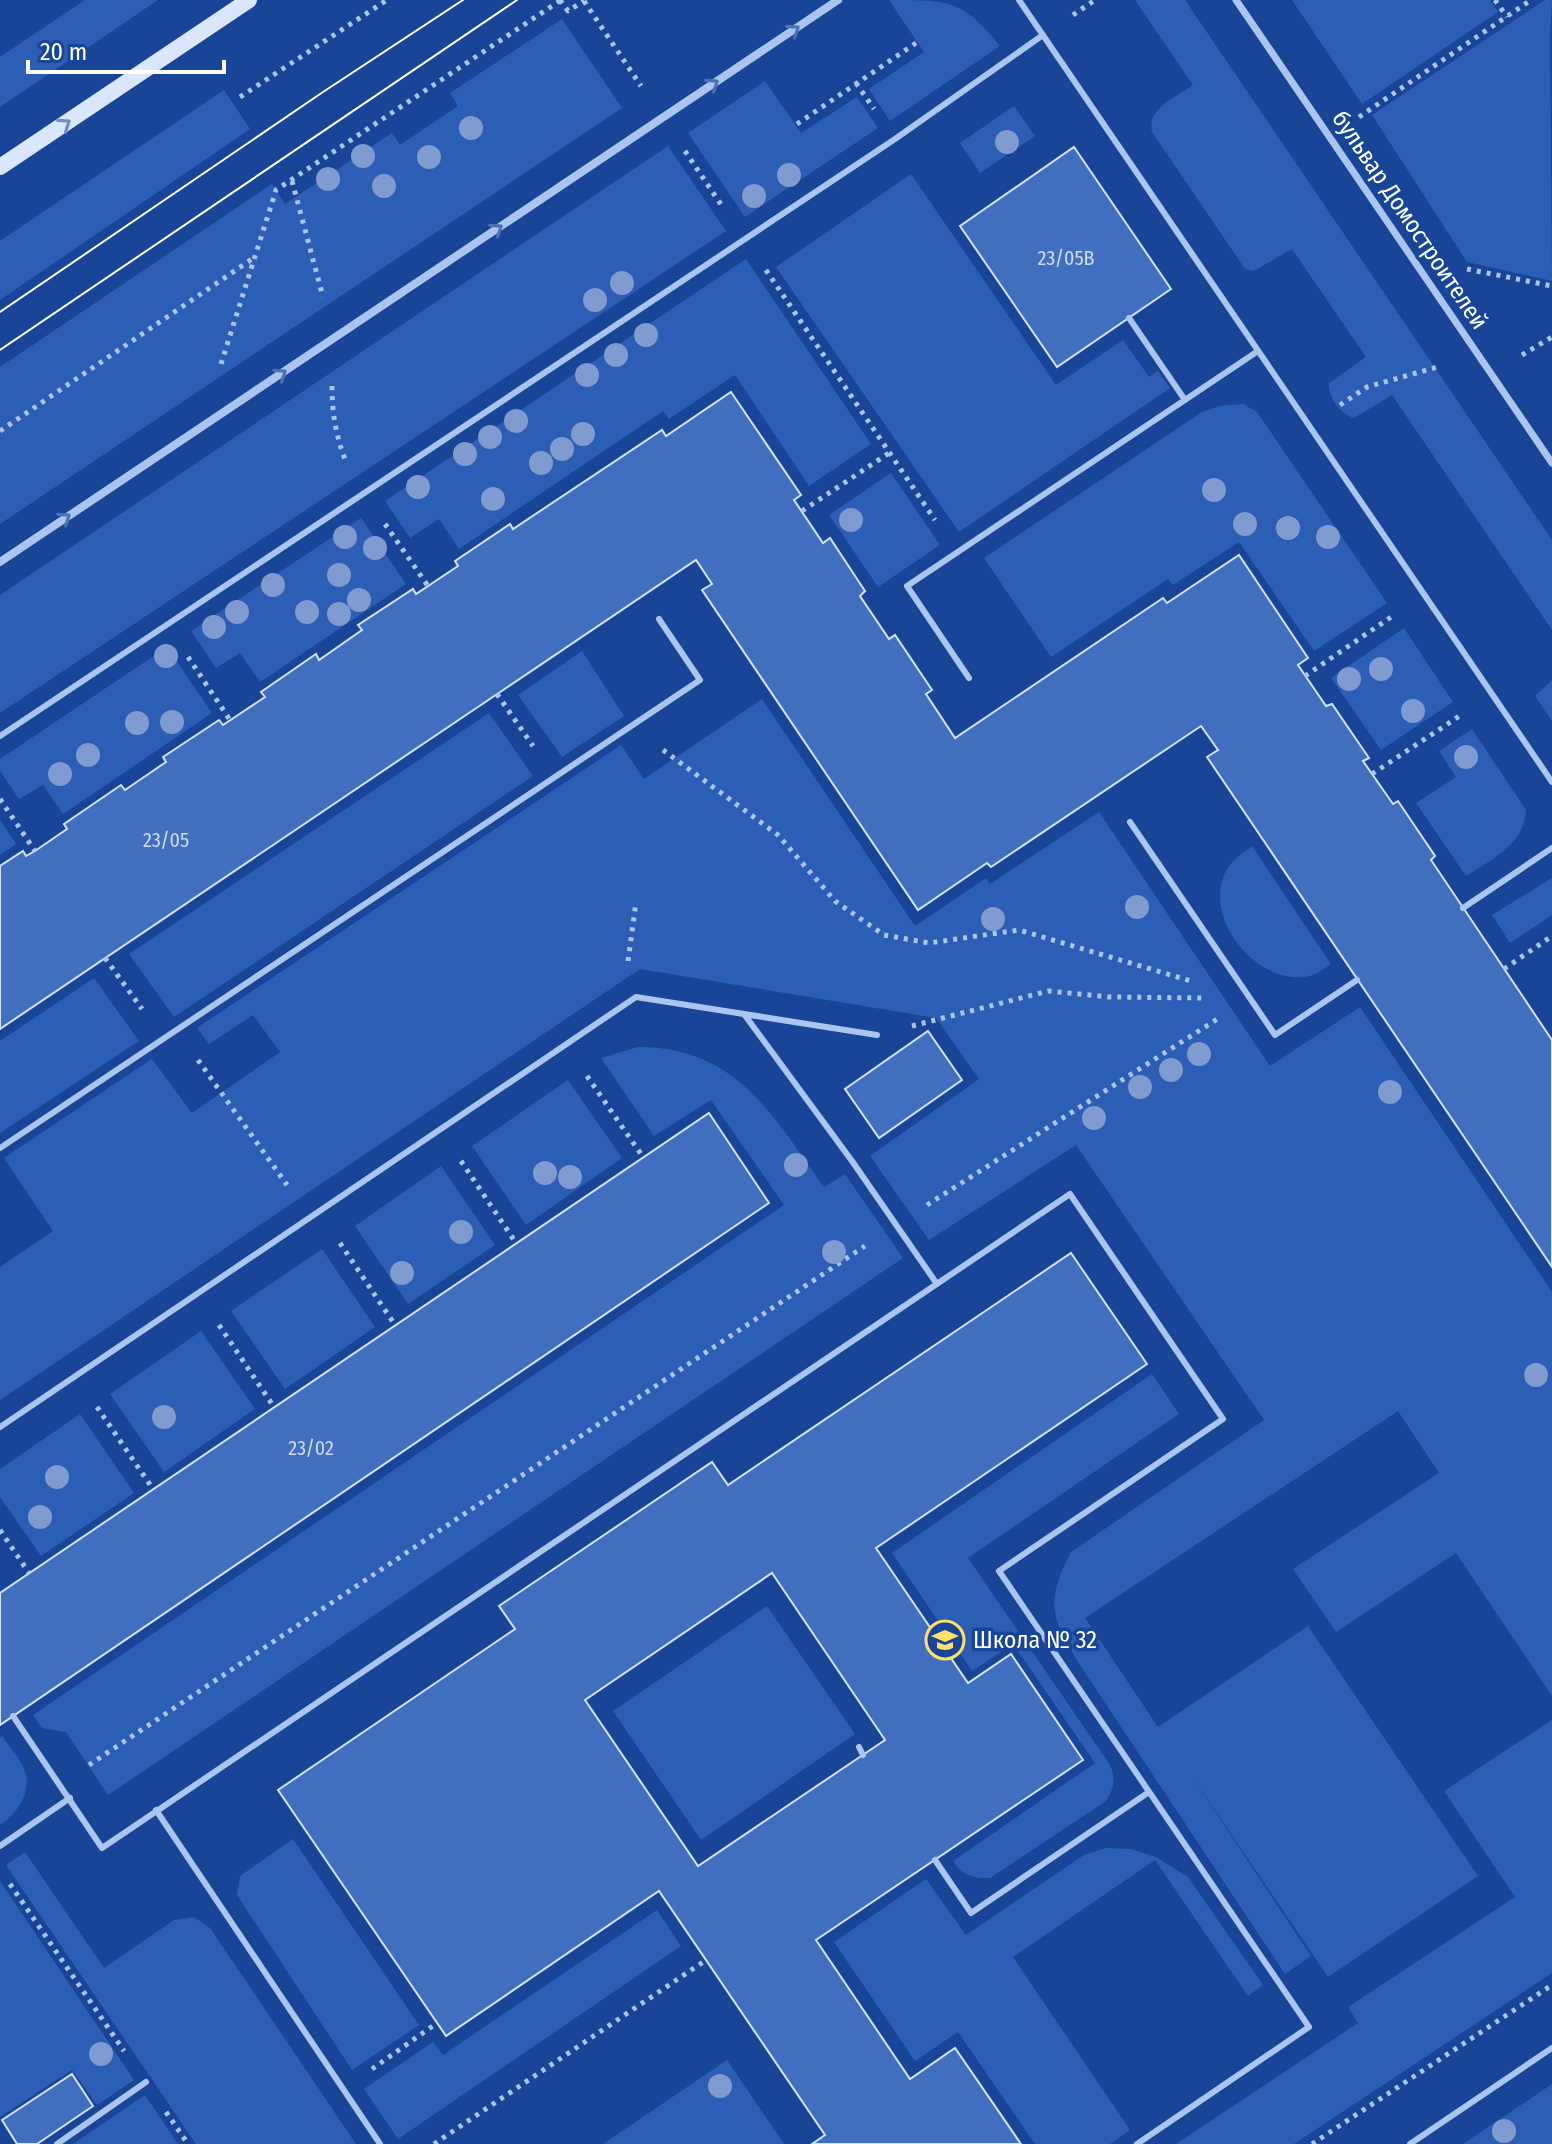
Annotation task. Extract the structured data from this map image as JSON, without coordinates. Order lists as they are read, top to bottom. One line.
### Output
{"streets":{"street":["бульвар Домостроителей"]},"places":{"school or university":["Школа № 32"]},"house_numbers":["23/05В","23/05","23/02"],"scale_bar":"20 m"}
